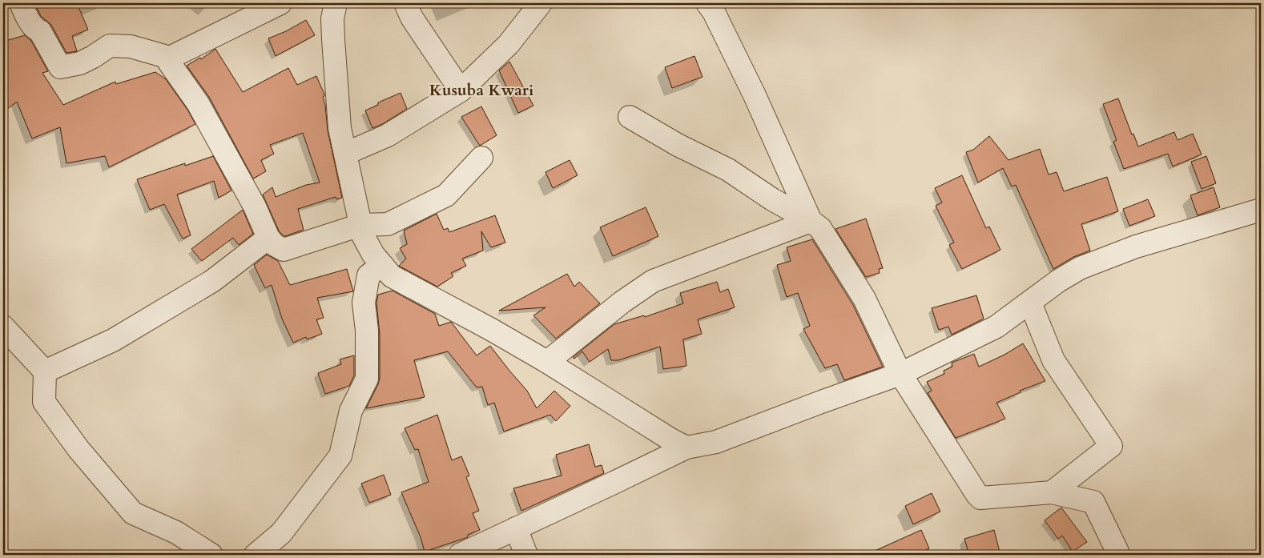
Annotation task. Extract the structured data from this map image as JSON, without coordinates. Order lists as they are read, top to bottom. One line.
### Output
{"districts":["Kusuba Kwari"]}
